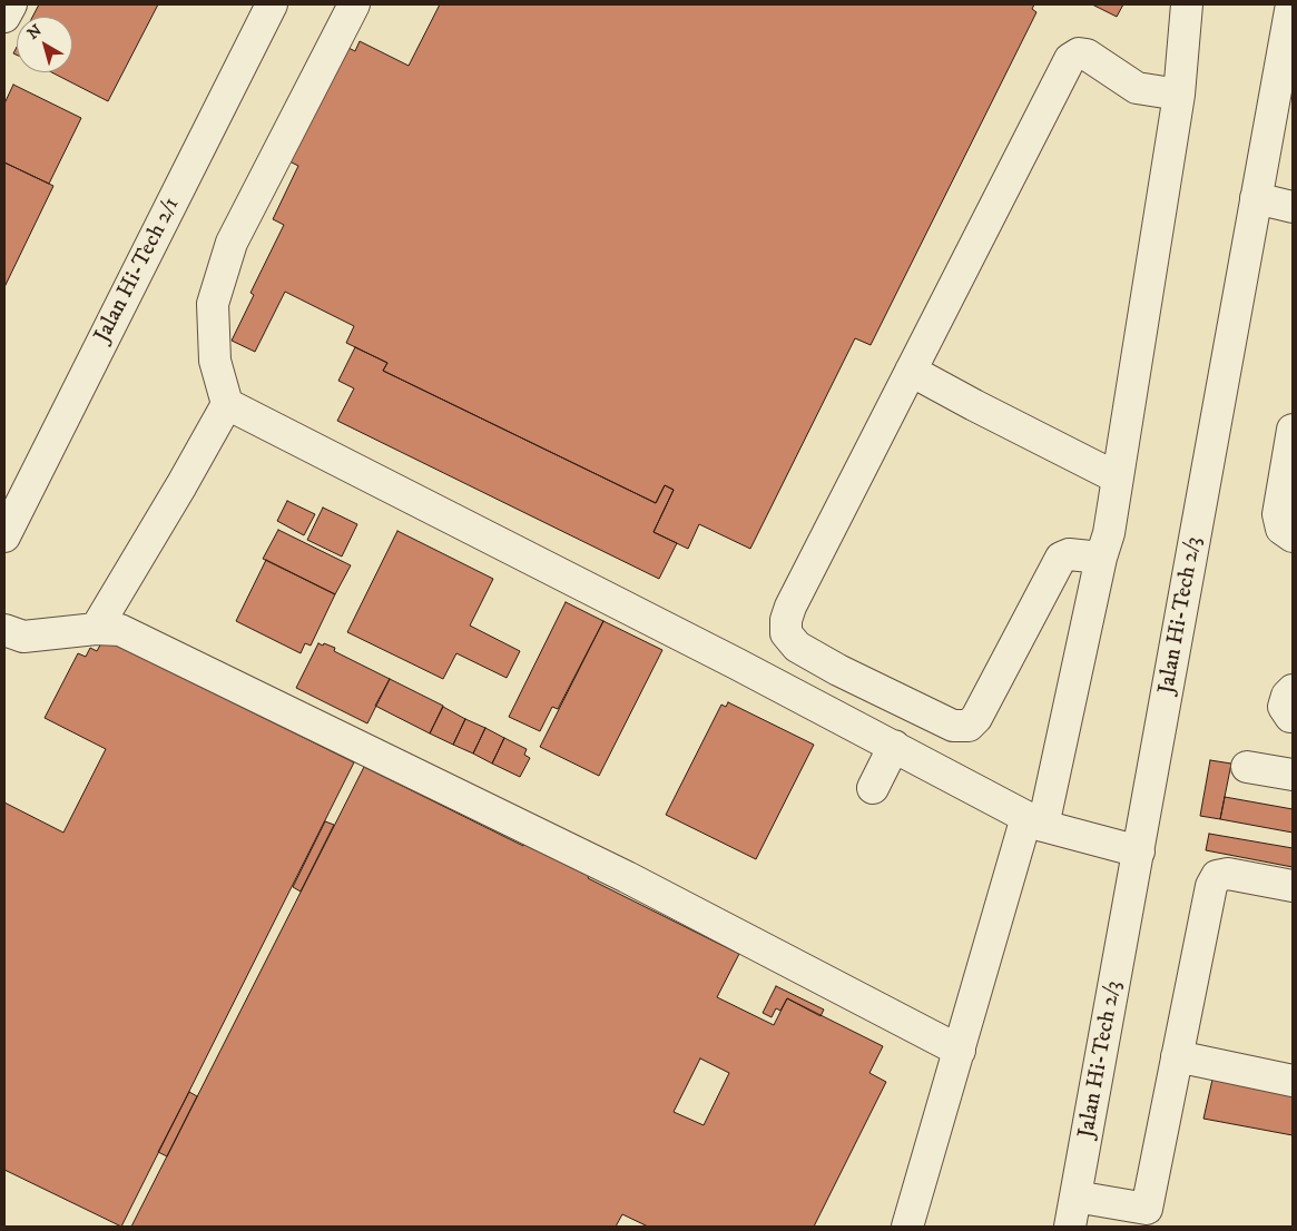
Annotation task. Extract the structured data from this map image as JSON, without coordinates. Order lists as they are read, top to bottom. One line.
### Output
{"streets":{"street":["Jalan Hi-Tech 2/1","Jalan Hi-Tech 2/3"]},"north":"top left"}
